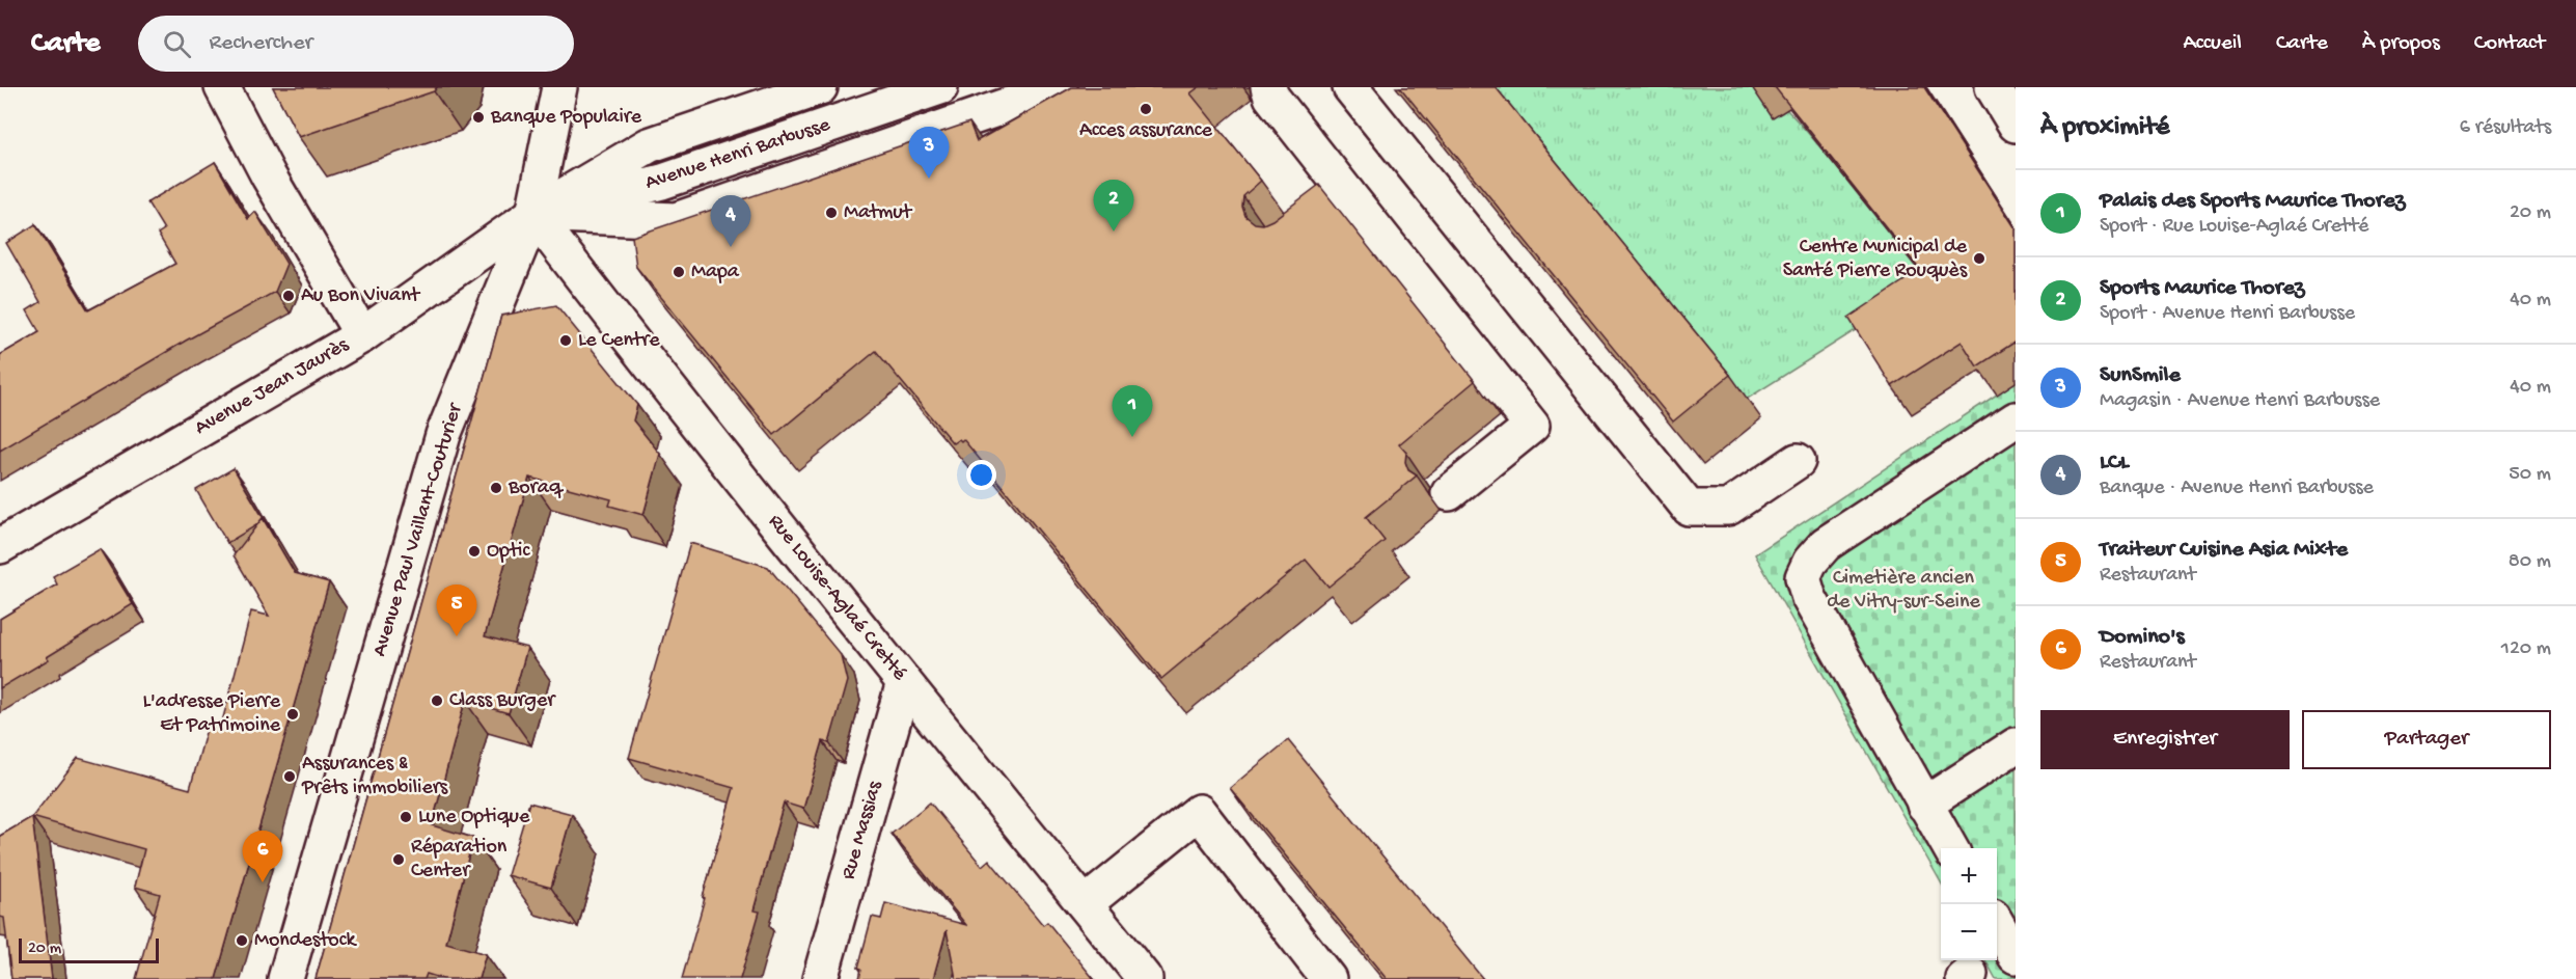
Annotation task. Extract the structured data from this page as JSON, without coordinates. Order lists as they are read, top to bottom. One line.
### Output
{"streets":{"main road":["Avenue Henri Barbusse","Avenue Jean Jaurès","Avenue Paul Vaillant-Couturier","Rue Louise-Aglaé Cretté","Rue Massias"]},"crossings":[["Avenue Henri Barbusse","Avenue Jean Jaurès"],["Avenue Henri Barbusse","Avenue Paul Vaillant-Couturier"],["Avenue Henri Barbusse","Rue Louise-Aglaé Cretté"],["Avenue Jean Jaurès","Avenue Paul Vaillant-Couturier"],["Avenue Jean Jaurès","Rue Louise-Aglaé Cretté"],["Avenue Paul Vaillant-Couturier","Rue Louise-Aglaé Cretté"],["Rue Louise-Aglaé Cretté","Rue Massias"]],"parks":["Cimetière ancien de Vitry-sur-Seine"],"places":["Acces assurance","Banque Populaire","Matmut","Centre Municipal de Santé Pierre Rouquès","Mapa","Au Bon Vivant","Le Centre","Boraq","Optic","Class Burger","L'adresse Pierre Et Patrimoine","Assurances & Prêts immobiliers","Lune Optique","Réparation Center","Mondestock"],"scale_bar":"20 m","page":{"header":"Carte","search":"Rechercher","nav":["Accueil","Carte","À propos","Contact"],"heading":["À proximité","6 résultats"],"pins":["3","2","4","1","5","6"],"list":[{"mark":"1","name":"Palais des Sports Maurice Thorez","note":"Sport · Rue Louise-Aglaé Cretté","value":"20 m"},{"mark":"2","name":"Sports Maurice Thorez","note":"Sport · Avenue Henri Barbusse","value":"40 m"},{"mark":"3","name":"SunSmile","note":"Magasin · Avenue Henri Barbusse","value":"40 m"},{"mark":"4","name":"LCL","note":"Banque · Avenue Henri Barbusse","value":"50 m"},{"mark":"5","name":"Traiteur Cuisine Asia Mixte","note":"Restaurant","value":"80 m"},{"mark":"6","name":"Domino's","note":"Restaurant","value":"120 m"}],"buttons":["Enregistrer","Partager"],"map_buttons":["+","−"],"scale":"20 m"}}
